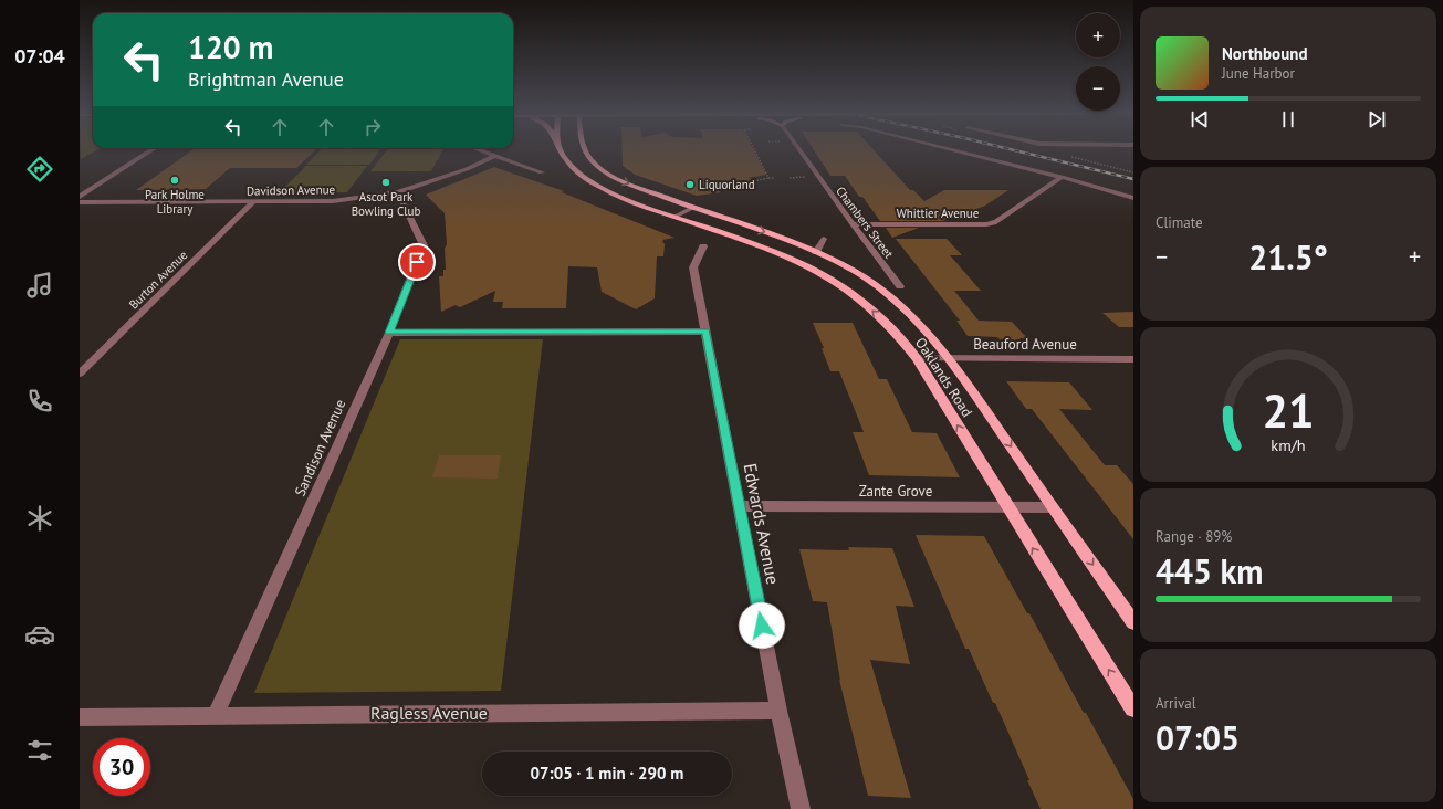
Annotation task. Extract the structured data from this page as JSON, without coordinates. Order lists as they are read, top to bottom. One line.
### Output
{"streets":{"main road":["Oaklands Road"],"street":["Davidson Avenue","Whittier Avenue","Chambers Street","Burton Avenue","Beauford Avenue","Sandison Avenue","Zante Grove","Edwards Avenue","Ragless Avenue"]},"crossings":[["Davidson Avenue","Burton Avenue"],["Davidson Avenue","Sandison Avenue"],["Whittier Avenue","Chambers Street"],["Beauford Avenue","Oaklands Road"],["Oaklands Road","Zante Grove"],["Sandison Avenue","Ragless Avenue"],["Zante Grove","Edwards Avenue"],["Edwards Avenue","Ragless Avenue"]],"places":["Park Holme Library","Ascot Park Bowling Club","Liquorland"],"page":{"tabs":"07:04","map_buttons":["+","−"],"turn":["120 m","Brightman Avenue"],"song":["Northbound","June Harbor"],"tile":["Climate",["Range · 89%","445 km"],["Arrival","07:05"]],"heat":["−","21.5°","+"],"limit":"30","trip":"07:05 · 1 min · 290 m","gauge":["21","km/h"]}}
